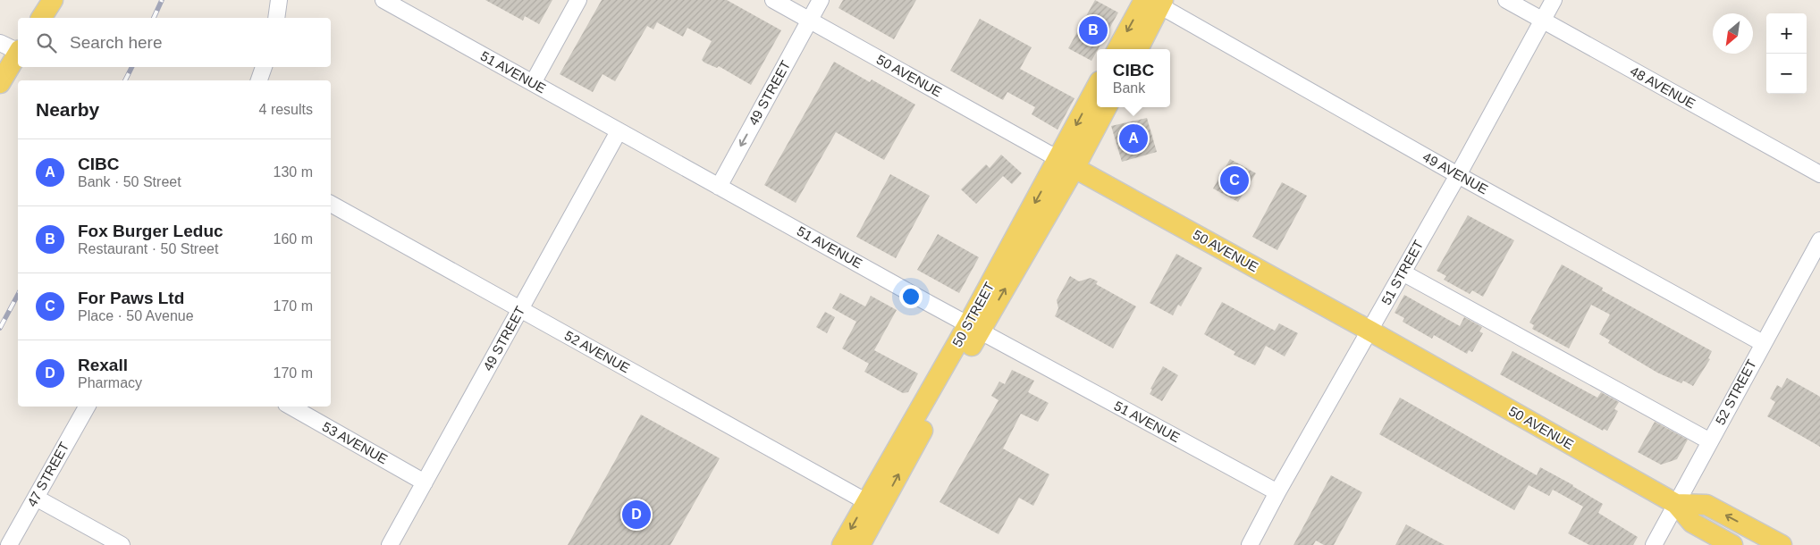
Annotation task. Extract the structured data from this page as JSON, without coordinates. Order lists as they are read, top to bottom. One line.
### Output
{"streets":{"main road":["50 AVENUE","50 STREET"],"street":["51 AVENUE","48 AVENUE","49 STREET","49 AVENUE","51 STREET","52 AVENUE","52 STREET","53 AVENUE","47 STREET"]},"crossings":[["51 AVENUE","49 STREET"],["51 AVENUE","51 STREET"],["51 AVENUE","50 STREET"],["50 AVENUE","49 STREET"],["50 AVENUE","51 STREET"],["50 AVENUE","50 STREET"],["50 AVENUE","52 STREET"],["48 AVENUE","51 STREET"],["49 STREET","52 AVENUE"],["49 STREET","53 AVENUE"],["49 AVENUE","51 STREET"],["49 AVENUE","52 STREET"],["50 STREET","52 AVENUE"]],"north":"bottom left","page":{"map_buttons":["+","−"],"pins":["B","A","C","D"],"search":"Search here","popup":["CIBC","Bank"],"heading":["Nearby","4 results"],"list":[{"mark":"A","name":"CIBC","note":"Bank · 50 Street","value":"130 m"},{"mark":"B","name":"Fox Burger Leduc","note":"Restaurant · 50 Street","value":"160 m"},{"mark":"C","name":"For Paws Ltd","note":"Place · 50 Avenue","value":"170 m"},{"mark":"D","name":"Rexall","note":"Pharmacy","value":"170 m"}]}}
